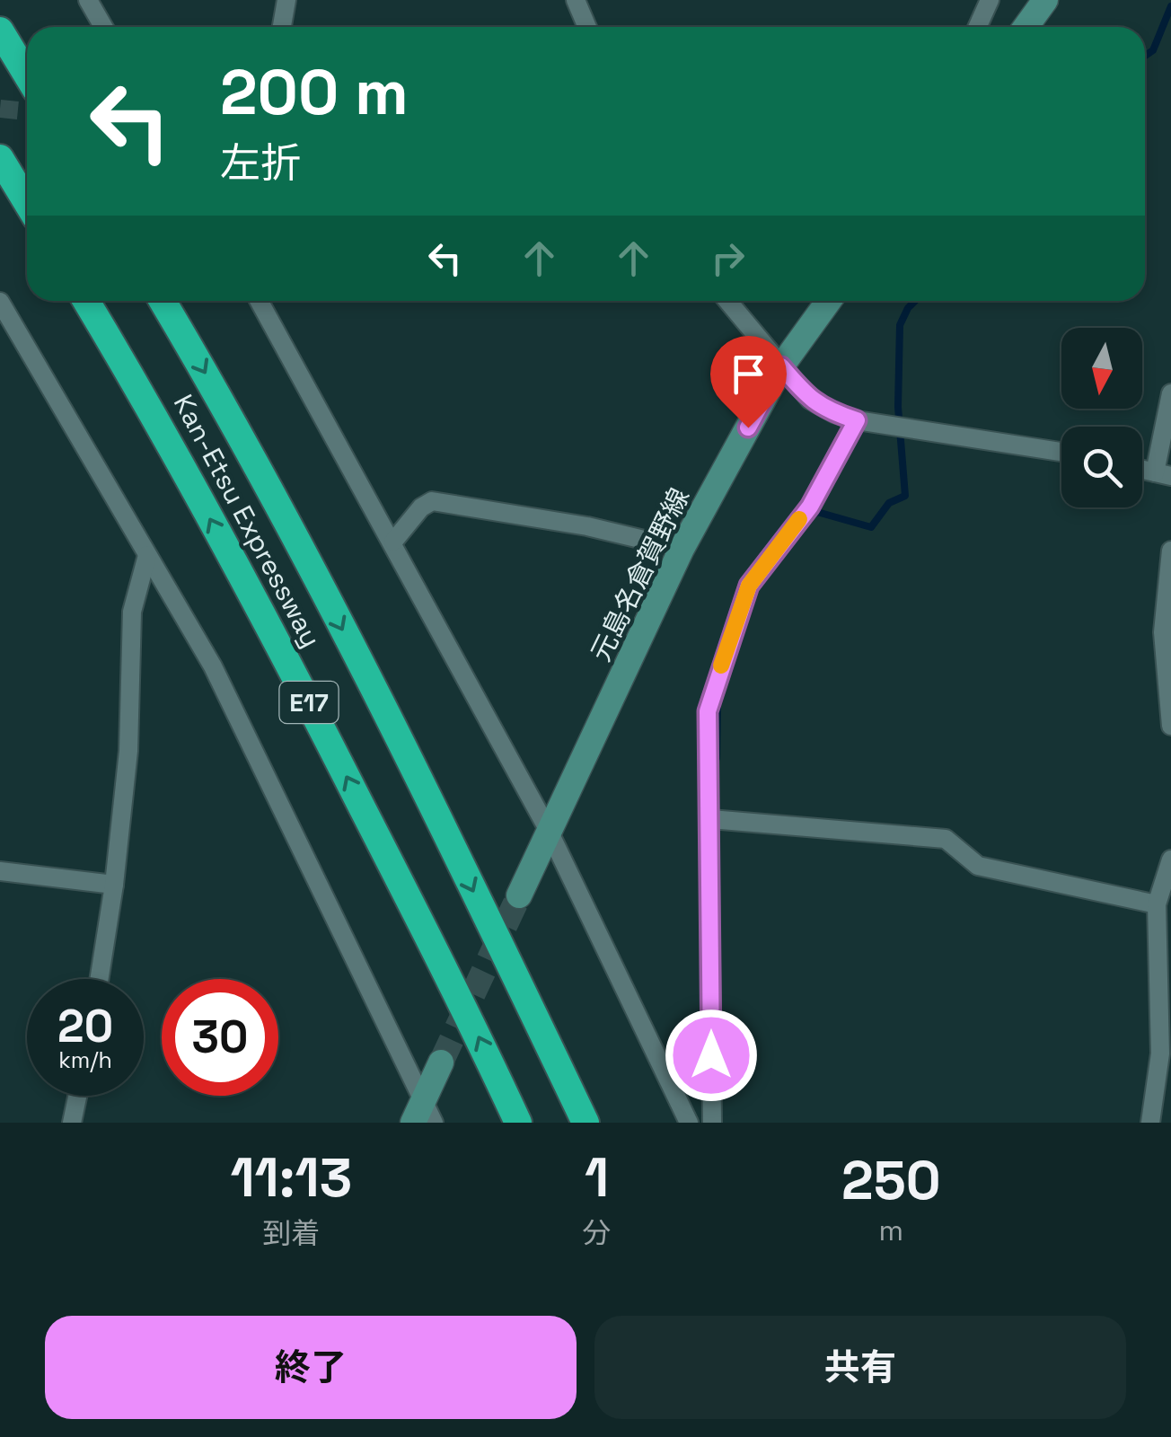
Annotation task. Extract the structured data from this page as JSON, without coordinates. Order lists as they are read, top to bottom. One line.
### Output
{"streets":{"highway":["Kan-Etsu Expressway","E17"],"main road":["元島名倉賀野線"]},"north":"bottom","page":{"turn":["200 m","左折"],"speed":"20 km/h","limit":"30","eta":["11:13","到着","1","分","250","m"],"buttons":["終了","共有"]}}
